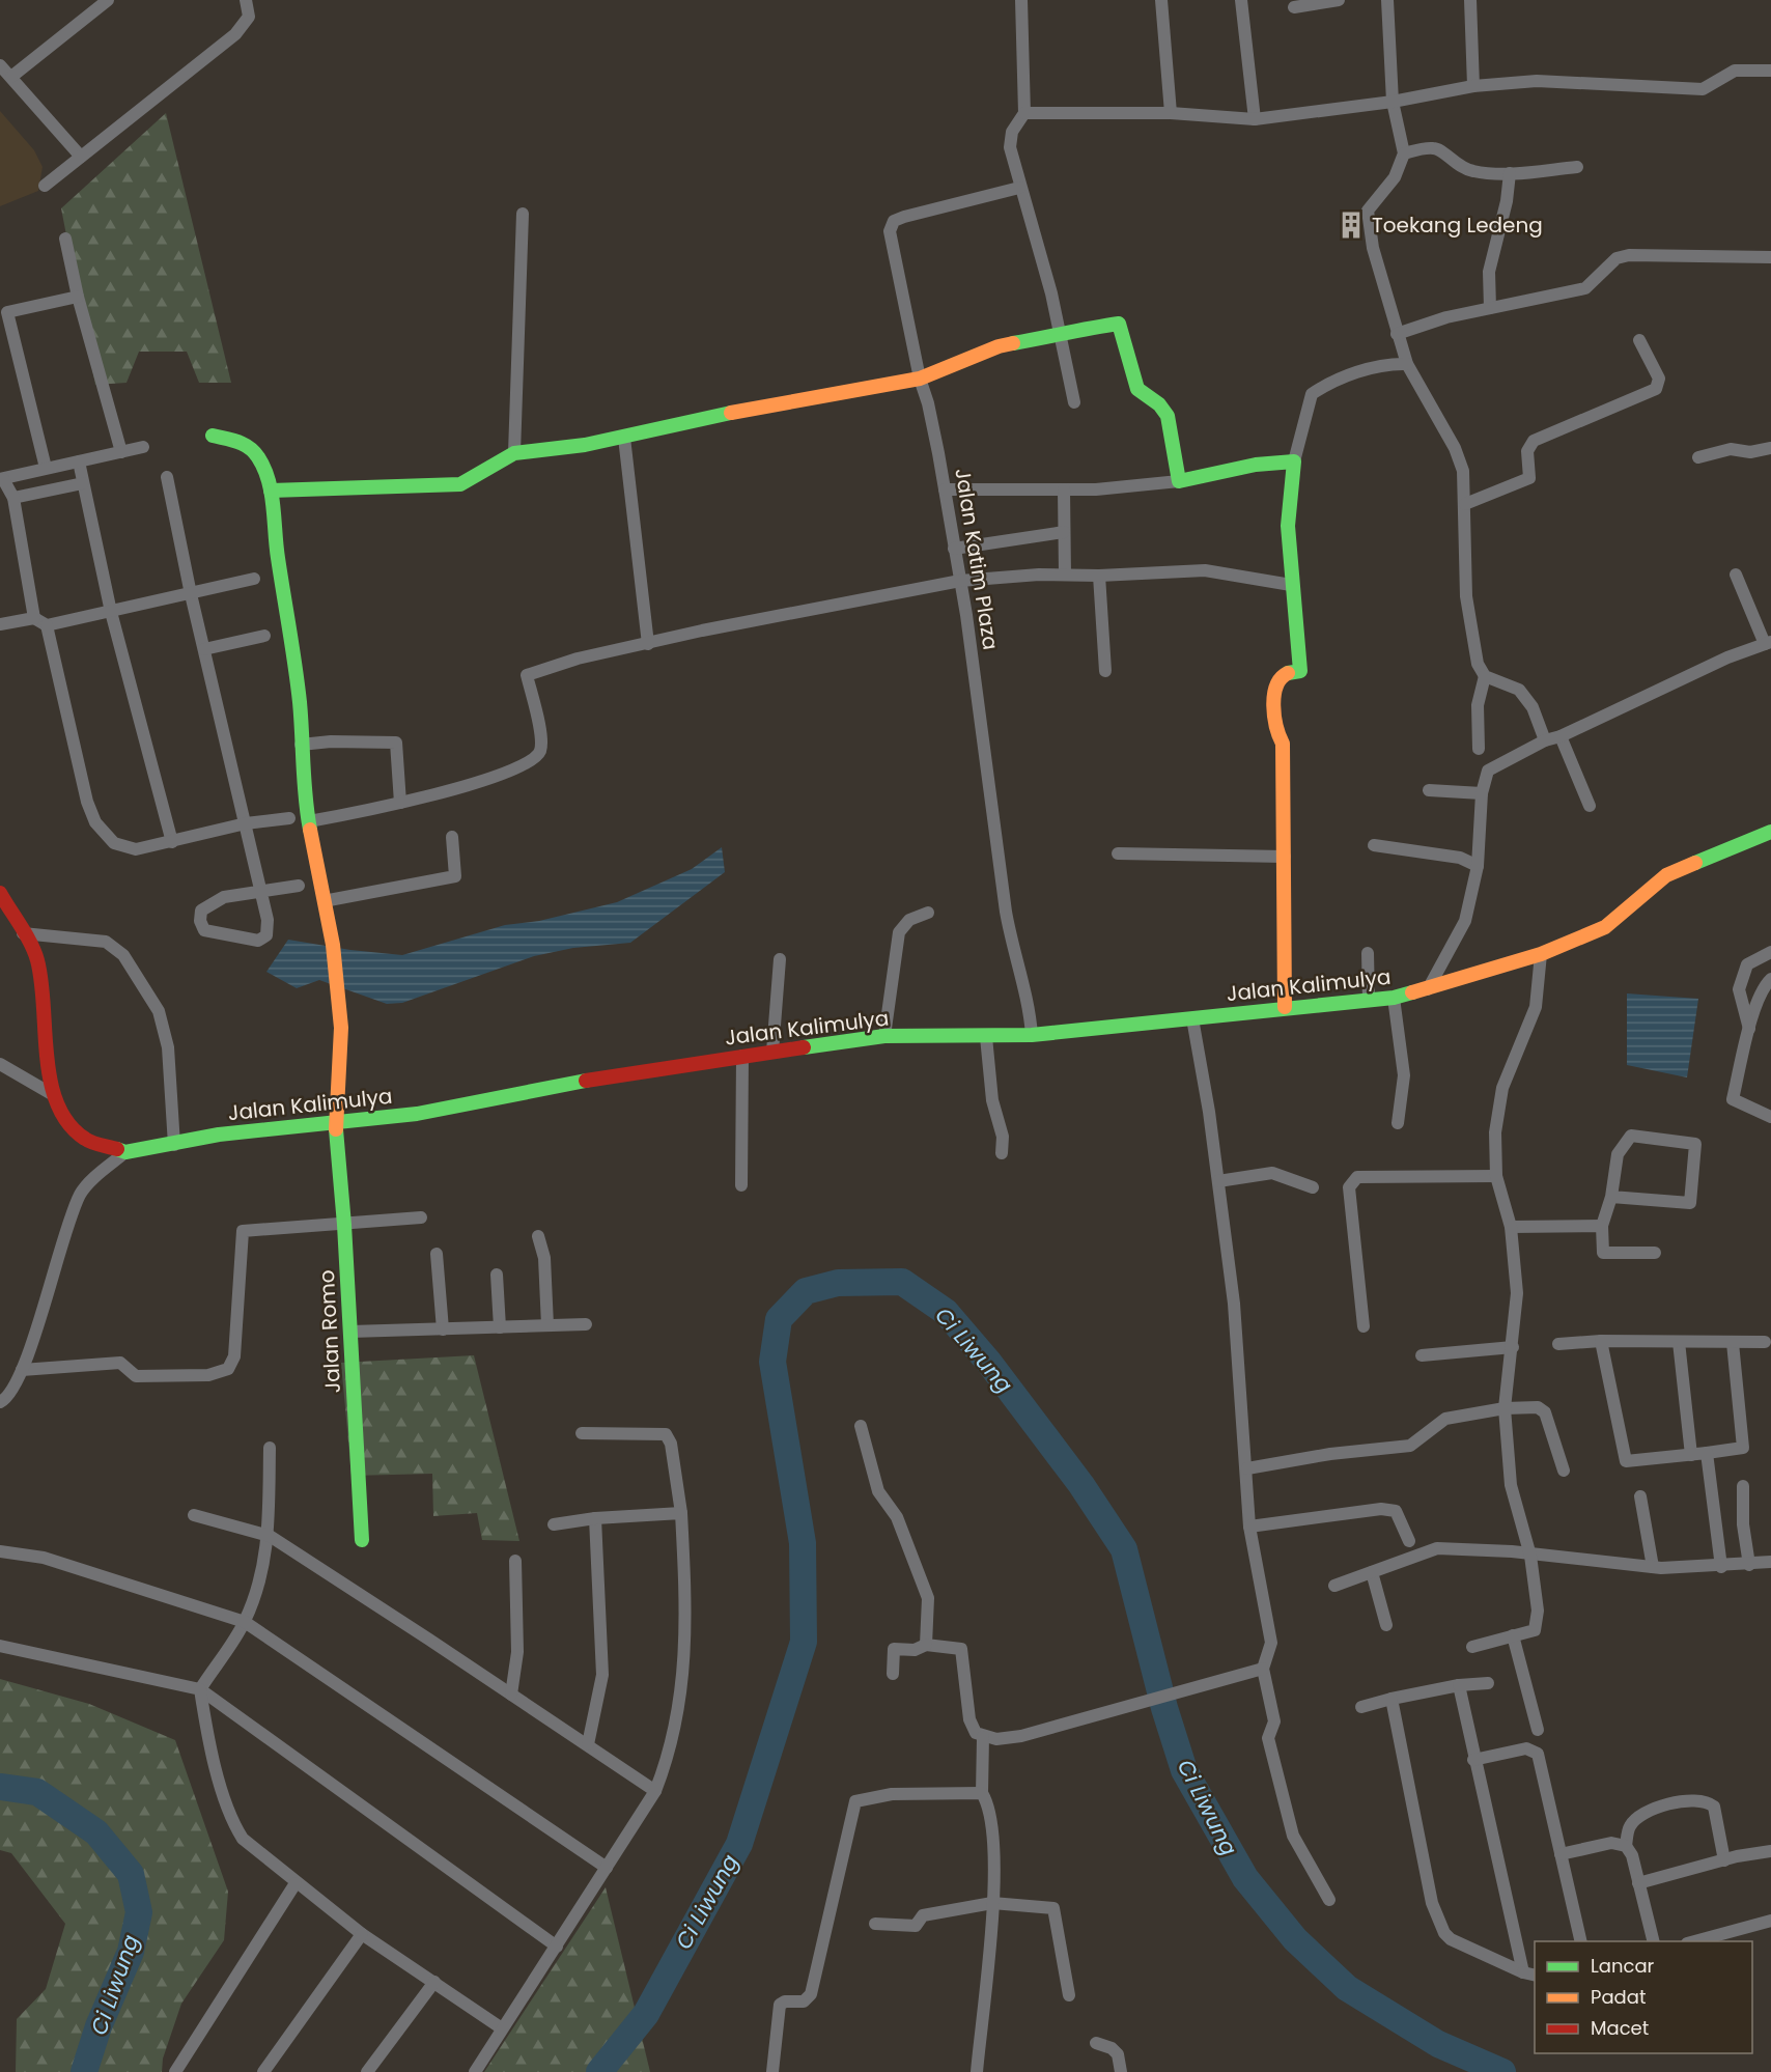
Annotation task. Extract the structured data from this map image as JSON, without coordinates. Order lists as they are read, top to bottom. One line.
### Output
{"streets":{"street":["Jalan Katim Plaza","Jalan Kalimulya","Jalan Romo"]},"crossings":[["Jalan Katim Plaza","Jalan Kalimulya"],["Jalan Kalimulya","Jalan Romo"]],"water":["Ci Liwung"],"places":{"building":["Toekang Ledeng"]},"legend":["Lancar","Padat","Macet"]}
